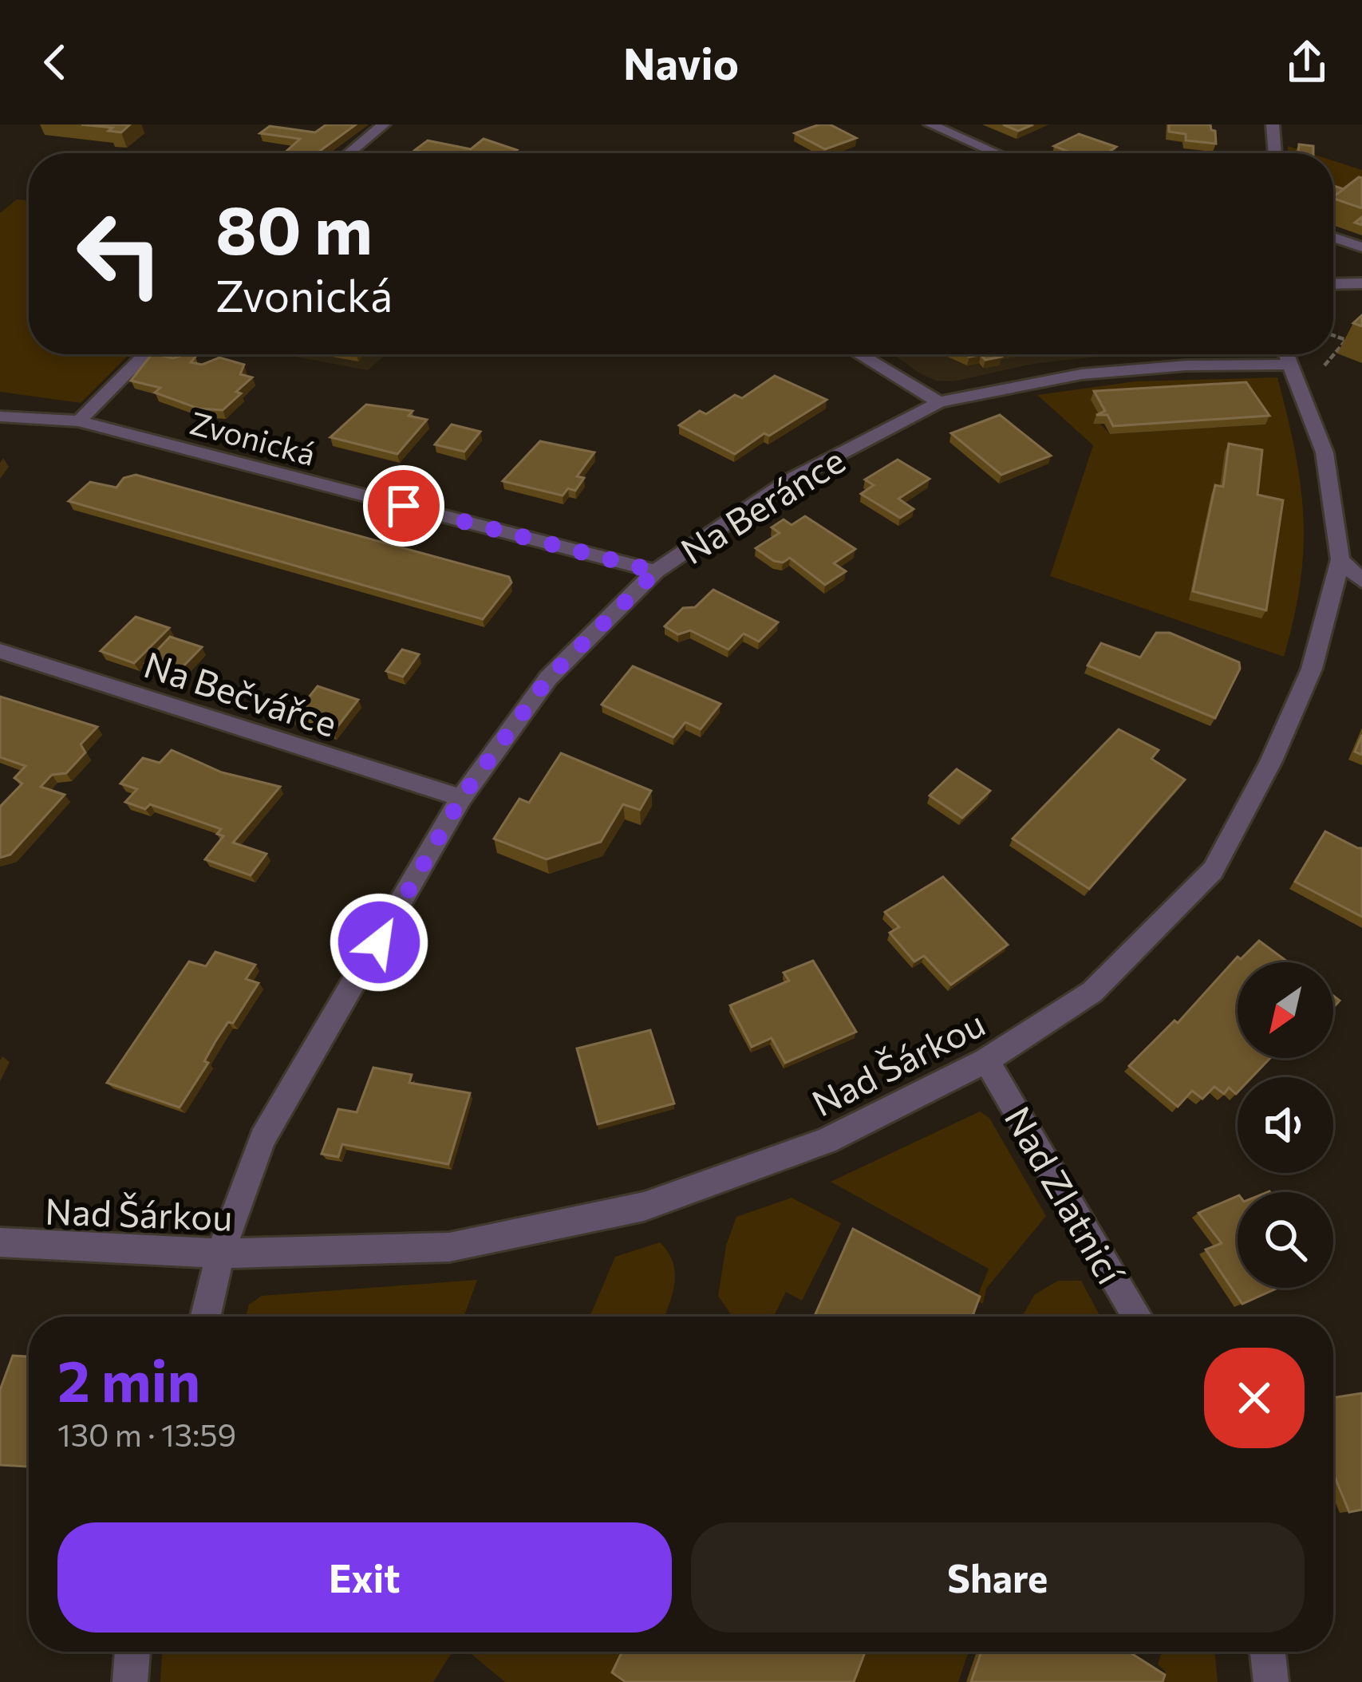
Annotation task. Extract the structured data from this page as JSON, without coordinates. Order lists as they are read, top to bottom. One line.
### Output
{"streets":{"street":["Zvonická","Na Beránce","Na Bečvářce","Nad Šárkou","Nad Zlatnicí"]},"crossings":[["Zvonická","Na Beránce"],["Na Beránce","Na Bečvářce"],["Na Beránce","Nad Šárkou"],["Nad Šárkou","Nad Zlatnicí"]],"north":"bottom left","page":{"header":"Navio","turn":["80 m","Zvonická"],"heading":["2 min","130 m · 13:59"],"buttons":["Exit","Share"]}}
